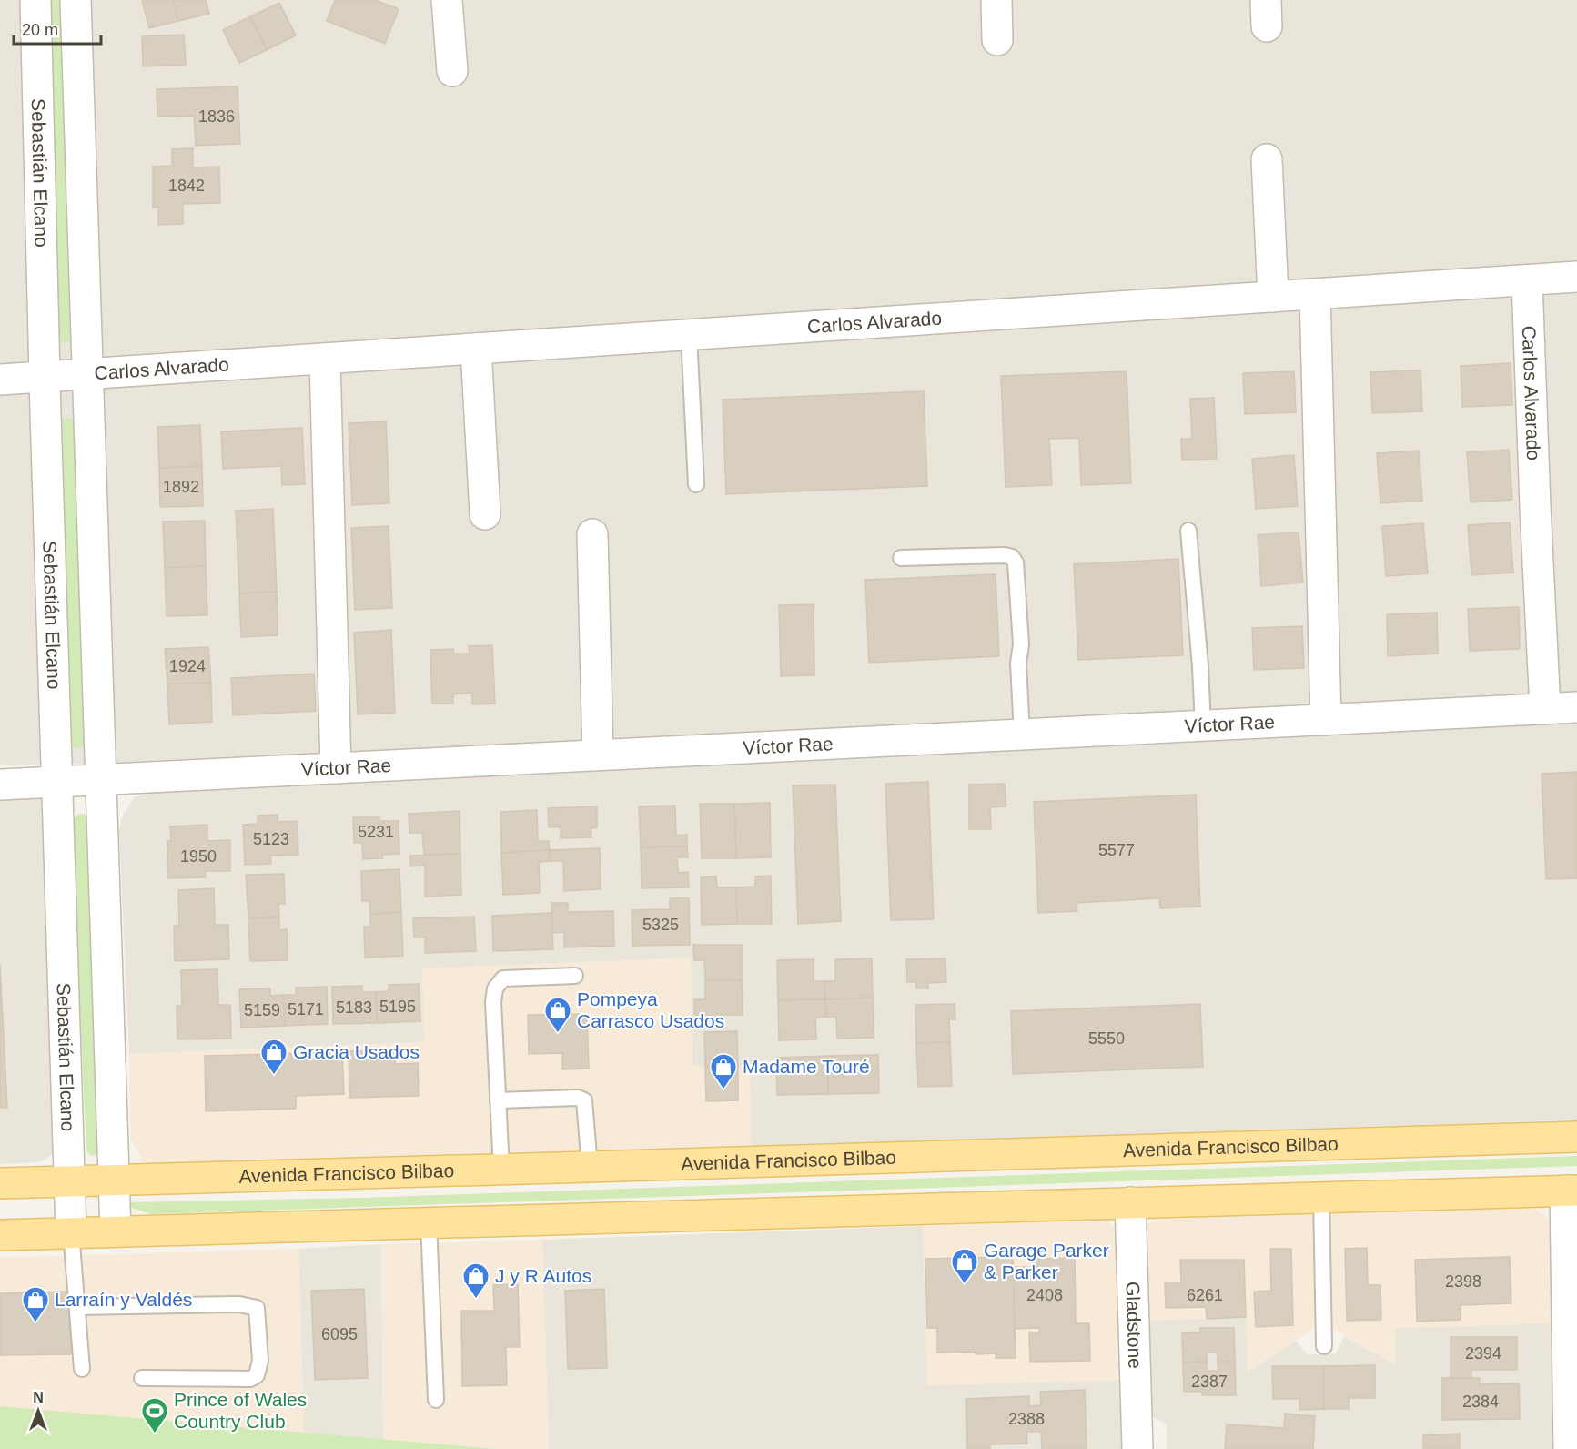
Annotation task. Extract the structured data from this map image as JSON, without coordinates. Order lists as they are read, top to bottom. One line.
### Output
{"streets":{"main road":["Avenida Francisco Bilbao"],"street":["Sebastián Elcano","Carlos Alvarado","Víctor Rae","Gladstone"]},"crossings":[["Sebastián Elcano","Carlos Alvarado"],["Sebastián Elcano","Víctor Rae"],["Sebastián Elcano","Avenida Francisco Bilbao"],["Carlos Alvarado","Víctor Rae"]],"places":{"shop":["Pompeya Carrasco Usados","Gracia Usados","Madame Touré","Garage Parker & Parker","J y R Autos","Larraín y Valdés"],"sports":["Prince of Wales Country Club"]},"house_numbers":["1836","1842","1892","1924","5231","5123","5577","1950","5325","5195","5183","5171","5159","5550","2398","2408","6261","6095","2394","2387","2384","2388"],"scale_bar":"20 m","north":"top"}
